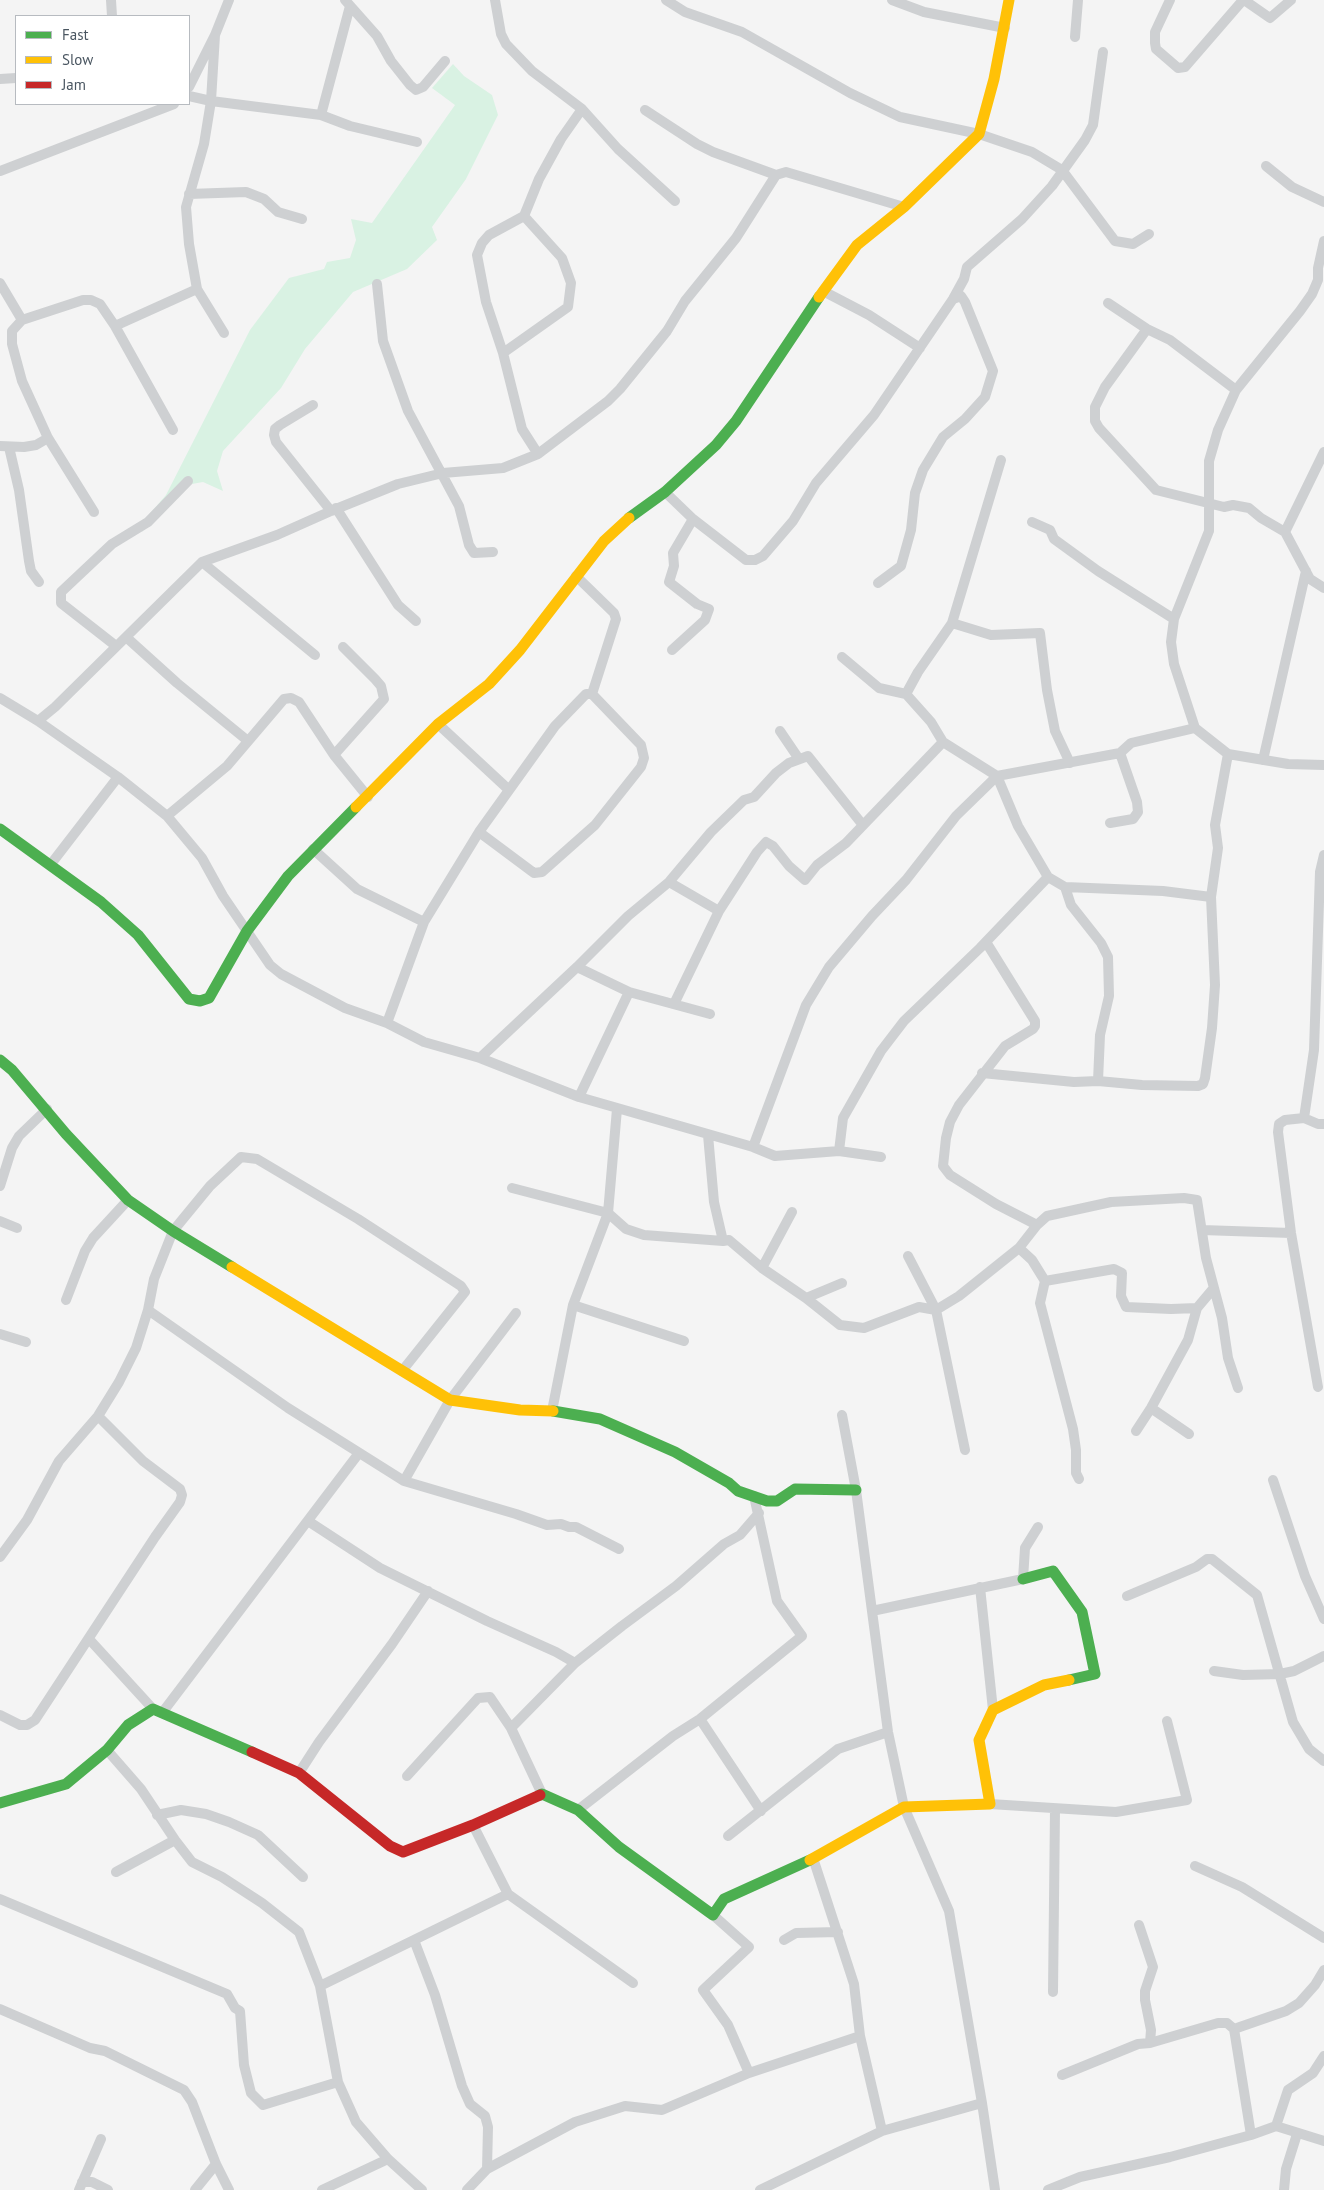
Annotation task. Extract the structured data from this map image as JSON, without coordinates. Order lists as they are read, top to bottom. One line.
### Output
{"legend":["Fast","Slow","Jam"]}
